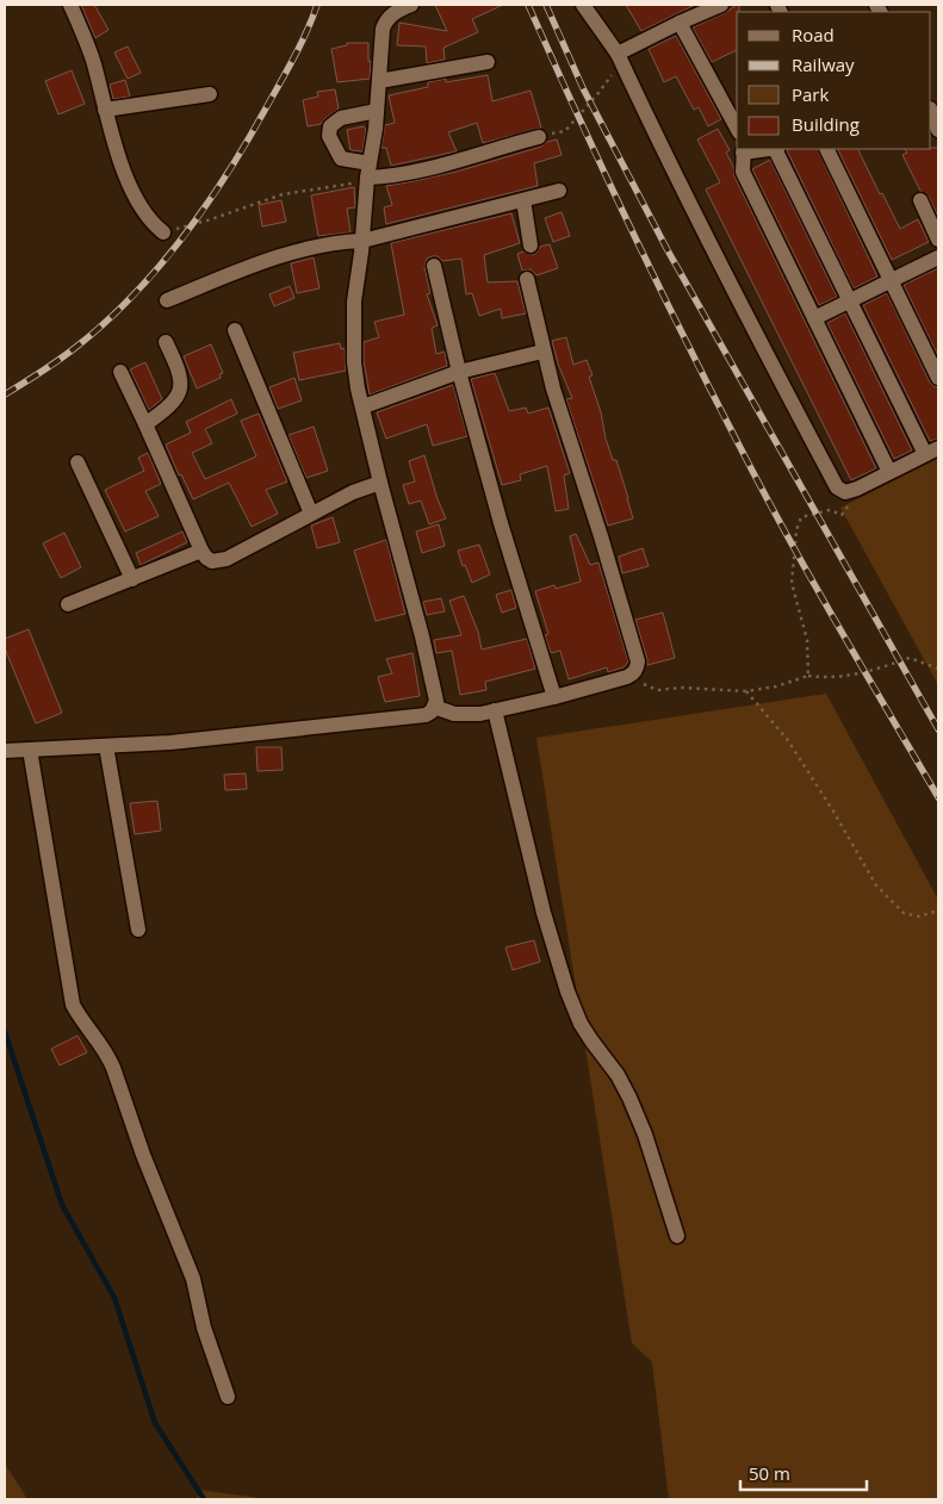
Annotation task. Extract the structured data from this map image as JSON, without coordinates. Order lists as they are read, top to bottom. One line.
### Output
{"legend":["Road","Railway","Park","Building"],"scale_bar":"50 m"}
